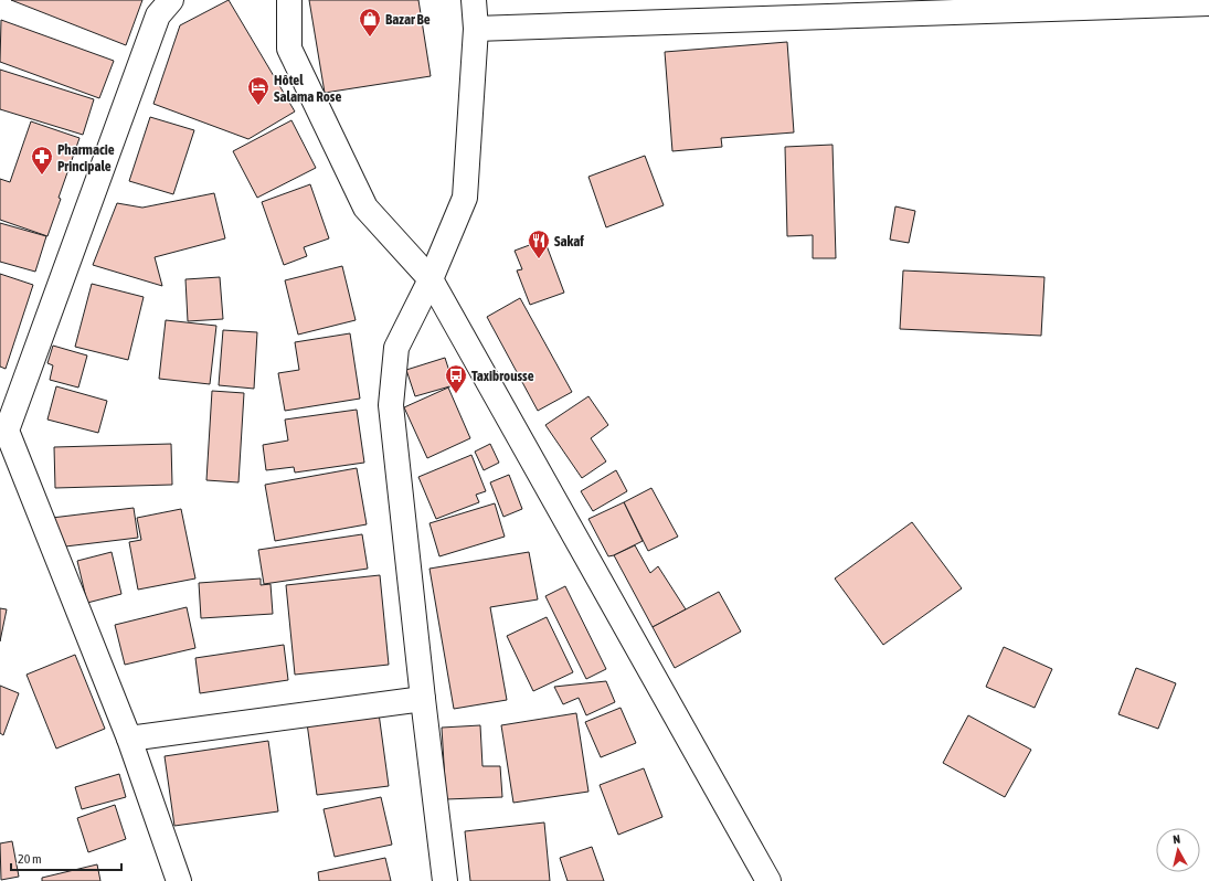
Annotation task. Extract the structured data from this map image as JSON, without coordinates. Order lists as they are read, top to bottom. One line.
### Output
{"places":{"shop":["Bazar Be"],"hotel":["Hôtel Salama Rose"],"pharmacy":["Pharmacie Principale"],"restaurant":["Sakaf"],"bus stop":["Taxibrousse"]},"scale_bar":"20 m","north":"top"}
